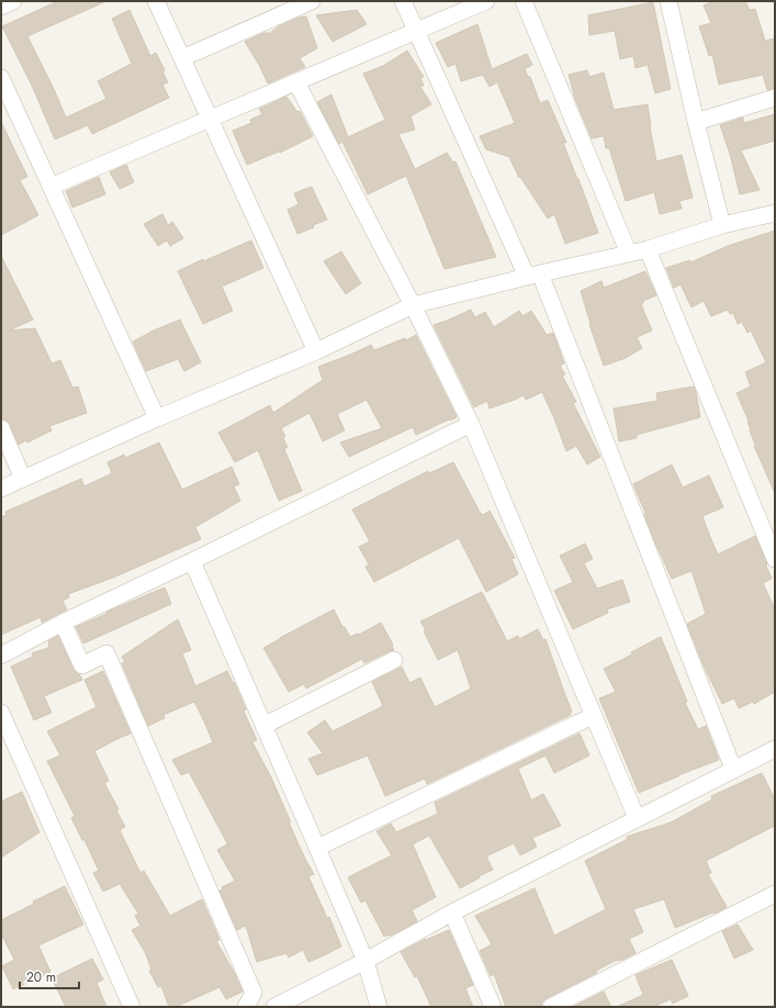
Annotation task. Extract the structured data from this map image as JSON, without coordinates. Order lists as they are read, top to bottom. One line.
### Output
{"scale_bar":"20 m"}
